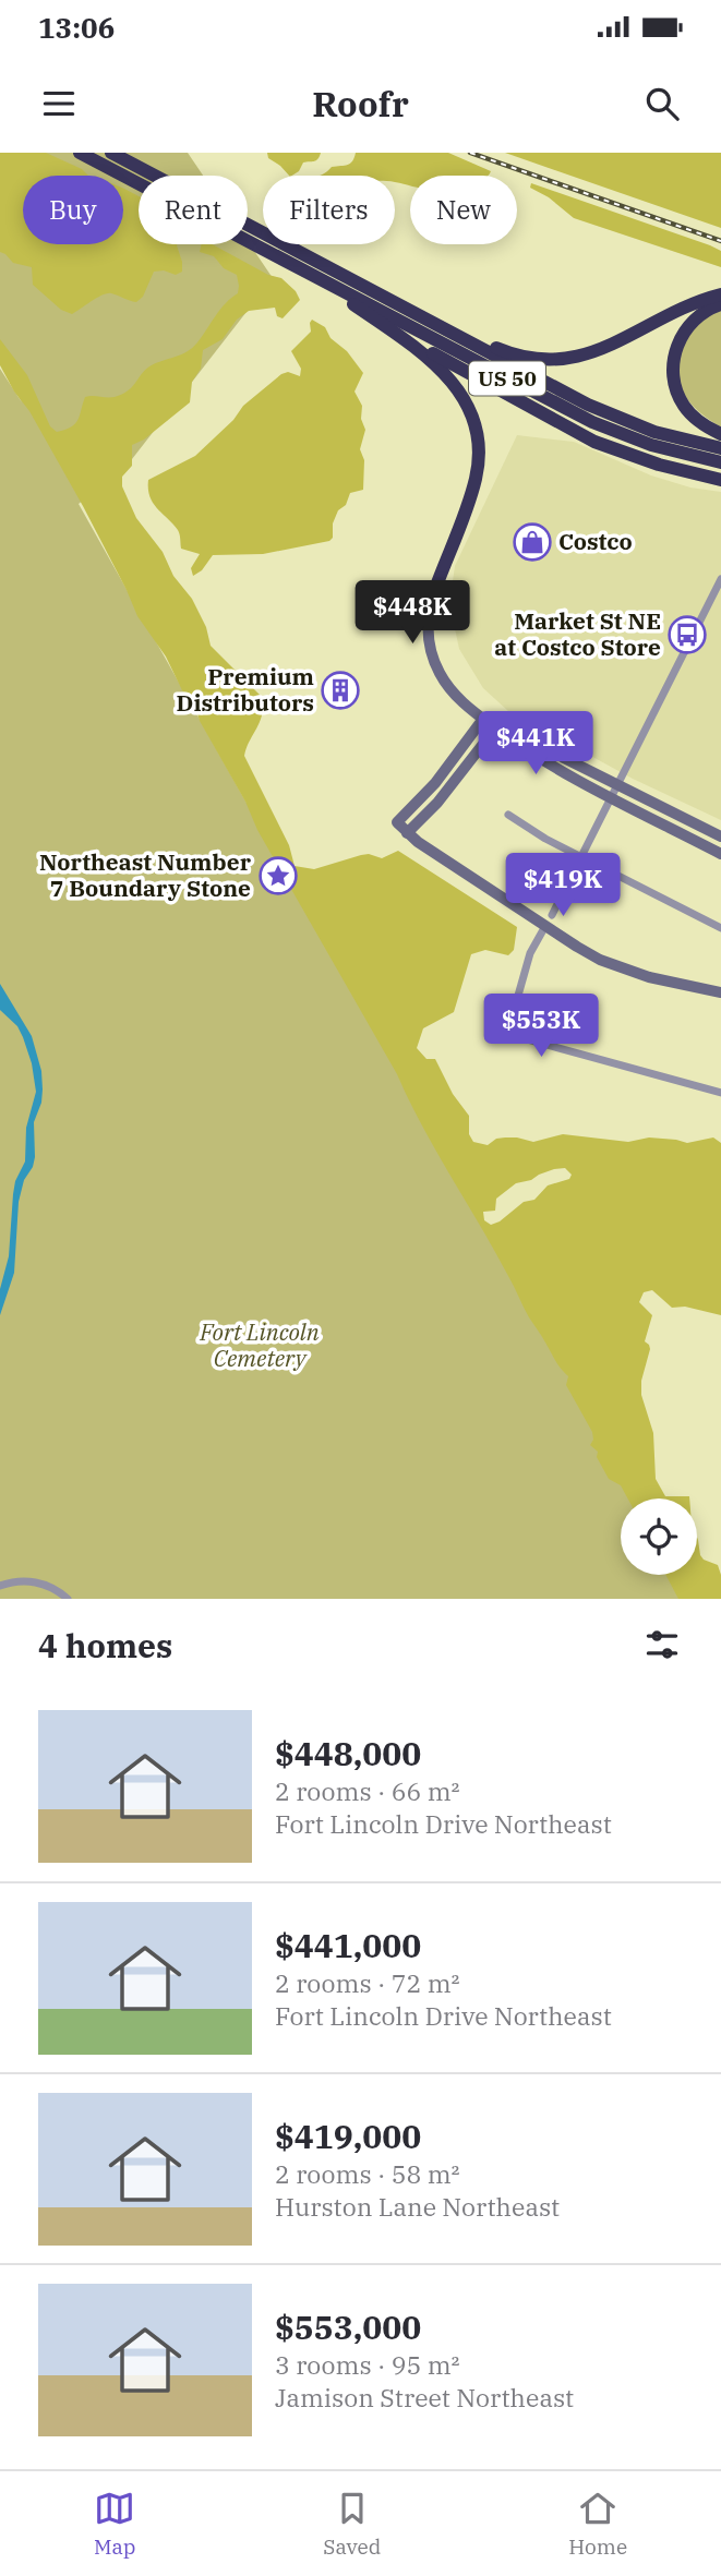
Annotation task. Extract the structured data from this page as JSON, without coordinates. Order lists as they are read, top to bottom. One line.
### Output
{"streets":{"highway":["US 50"]},"parks":["Fort Lincoln Cemetery"],"places":{"shop":["Costco"],"bus stop":["Market St NE at Costco Store"],"building":["Premium Distributors"],"place":["Northeast Number 7 Boundary Stone"]},"page":{"status":"13:06","header":"Roofr","chip":["Buy","Rent","Filters","New"],"price":["$448K","$441K","$419K","$553K"],"heading":"4 homes","list":[{"name":"$448,000","note":"2 rooms · 66 m² · Fort Lincoln Drive Northeast"},{"name":"$441,000","note":"2 rooms · 72 m² · Fort Lincoln Drive Northeast"},{"name":"$419,000","note":"2 rooms · 58 m² · Hurston Lane Northeast"},{"name":"$553,000","note":"3 rooms · 95 m² · Jamison Street Northeast"}],"tabs":["Map","Saved","Home"]}}
